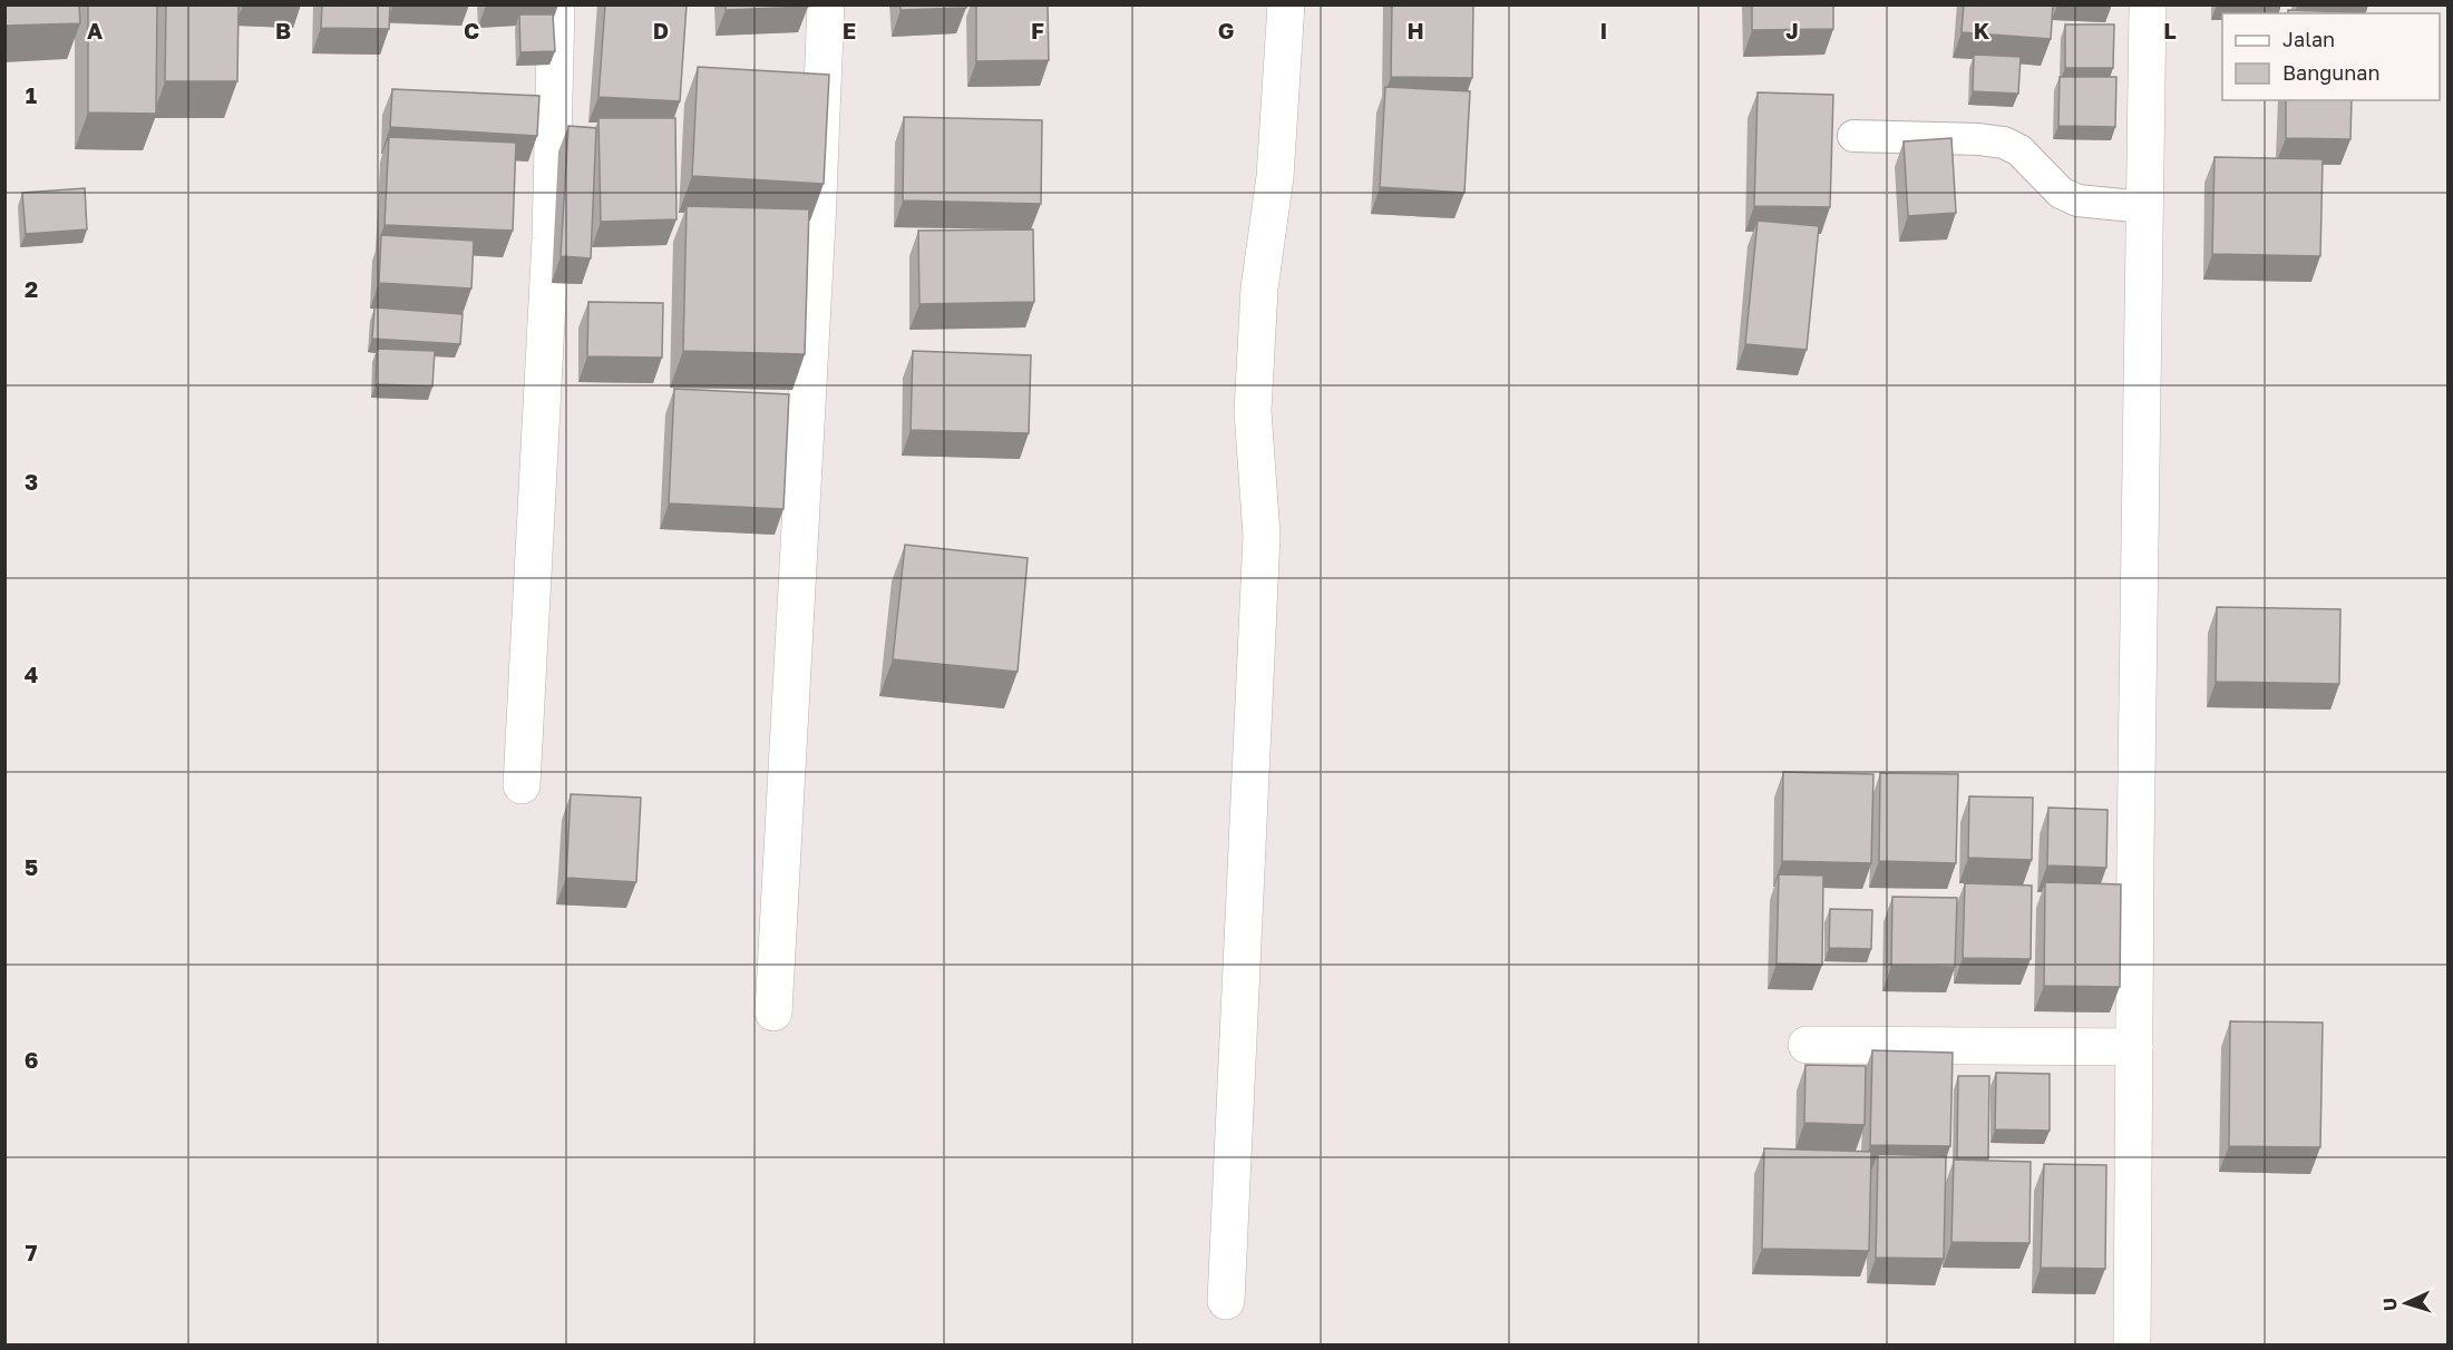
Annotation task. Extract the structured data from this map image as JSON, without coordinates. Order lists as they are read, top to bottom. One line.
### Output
{"legend":["Jalan","Bangunan"],"north":"left","grid":{"columns":["A","B","C","D","E","F","G","H","I","J","K","L"],"rows":["1","2","3","4","5","6","7"]}}
